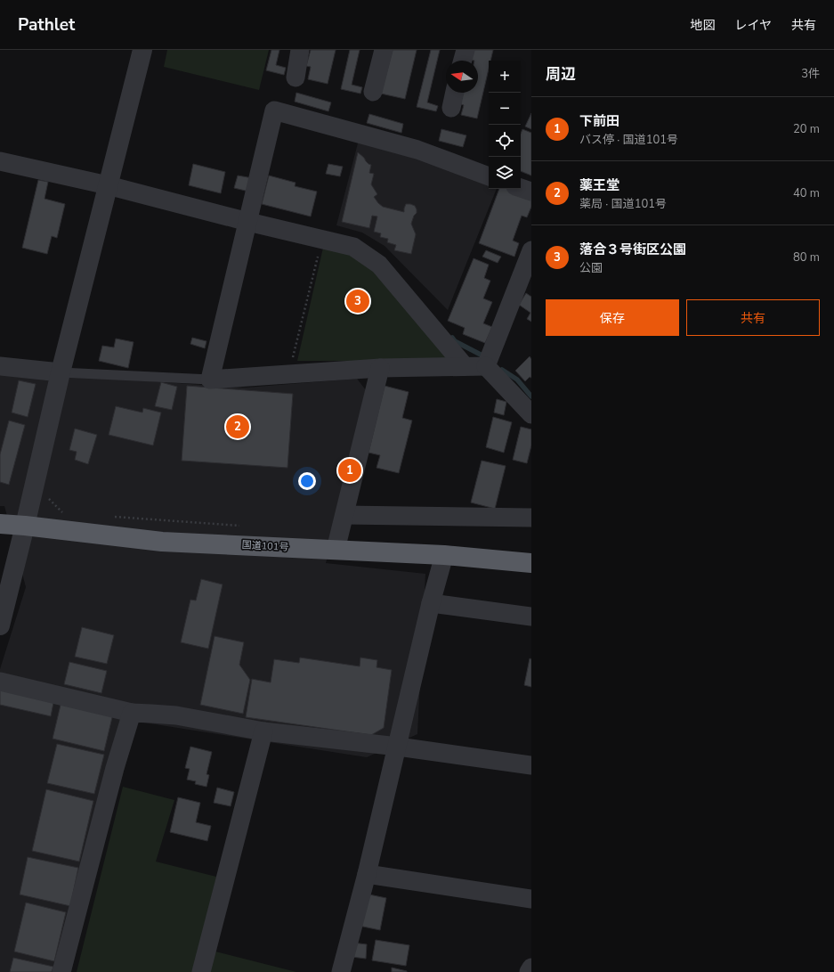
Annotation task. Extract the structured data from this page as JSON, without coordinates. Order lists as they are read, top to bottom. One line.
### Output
{"streets":{"highway":["国道101号"]},"north":"left","page":{"header":"Pathlet","nav":["地図","レイヤ","共有"],"heading":["周辺","3件"],"map_buttons":["+","−"],"list":[{"mark":"1","name":"下前田","note":"バス停 · 国道101号","value":"20 m"},{"mark":"2","name":"薬王堂","note":"薬局 · 国道101号","value":"40 m"},{"mark":"3","name":"落合３号街区公園","note":"公園","value":"80 m"}],"pins":["3","2","1"],"buttons":["保存","共有"]}}
